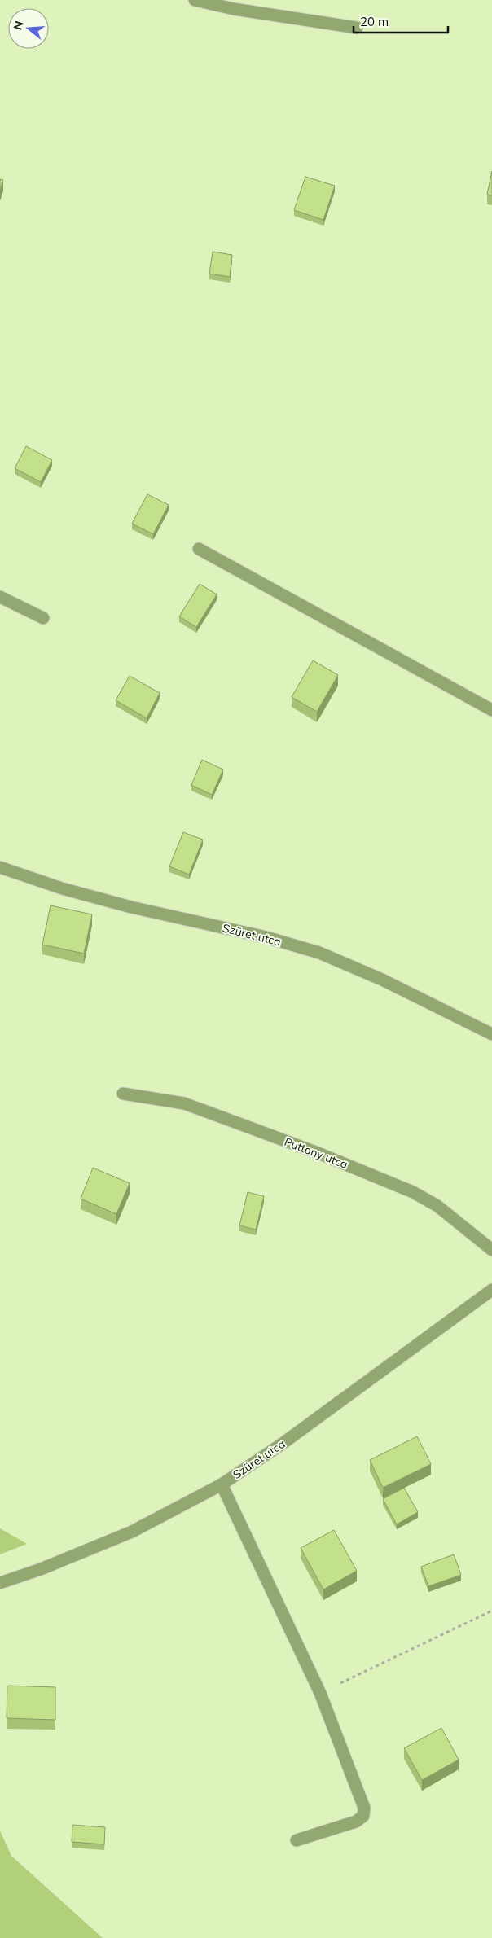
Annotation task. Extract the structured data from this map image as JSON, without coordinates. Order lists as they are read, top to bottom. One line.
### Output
{"streets":{"street":["Szüret utca","Puttony utca"]},"scale_bar":"20 m","north":"left"}
